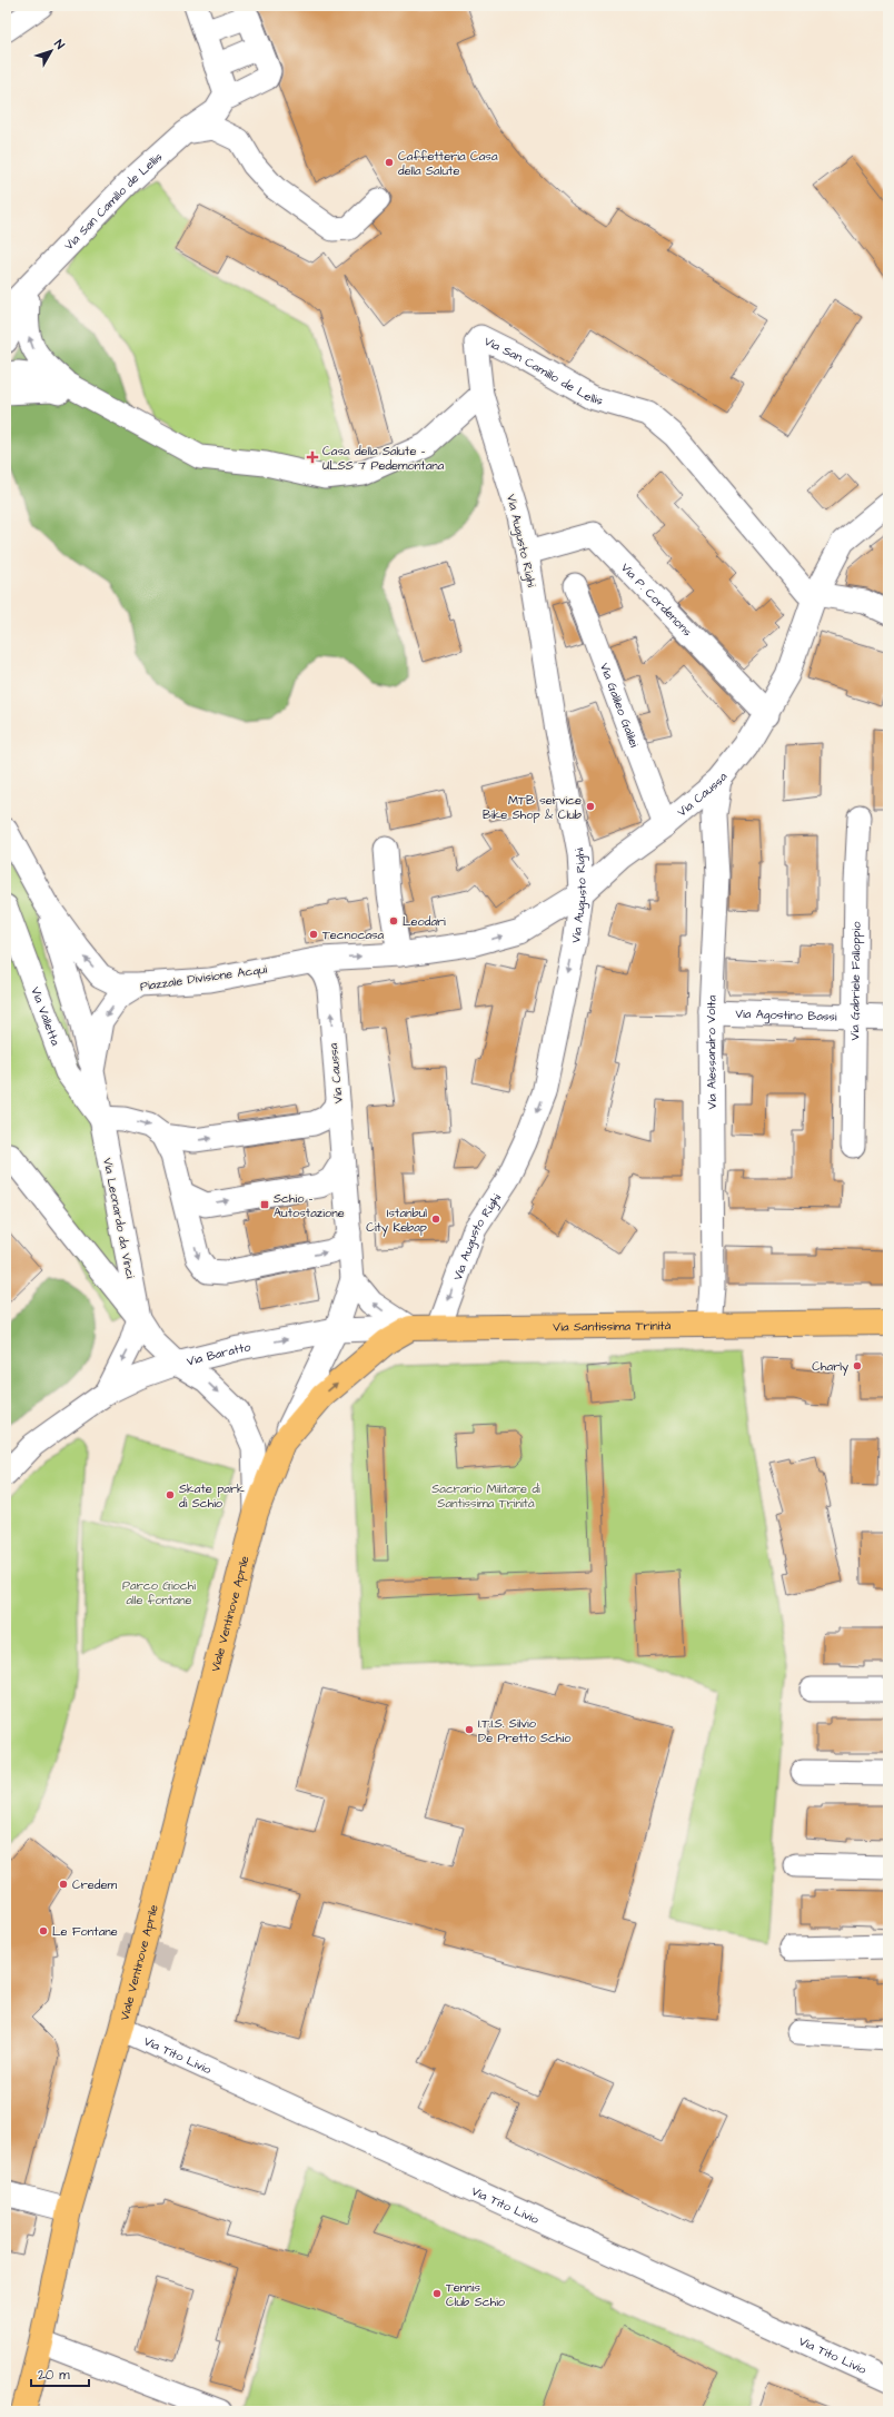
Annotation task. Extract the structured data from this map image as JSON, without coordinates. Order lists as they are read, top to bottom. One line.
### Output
{"streets":{"main road":["Via Santissima Trinità","Viale Ventinove Aprile"],"street":["Via San Camillo de Lellis","Via Augusto Righi","Via P. Cordenons","Via Galileo Galilei","Via Caussa","Piazzale Divisione Acqui","Via Gabriele Falloppio","Via Agostino Bassi","Via Valletta","Via Alessandro Volta","Via Leonardo da Vinci","Via Baratto","Via Tito Livio"]},"crossings":[["Via San Camillo de Lellis","Via Augusto Righi"],["Via San Camillo de Lellis","Via Caussa"],["Via Augusto Righi","Via P. Cordenons"],["Via Augusto Righi","Via Caussa"],["Via Augusto Righi","Via Santissima Trinità"],["Via P. Cordenons","Via Caussa"],["Via Galileo Galilei","Via Caussa"],["Via Caussa","Piazzale Divisione Acqui"],["Via Caussa","Via Alessandro Volta"],["Via Caussa","Via Santissima Trinità"],["Via Caussa","Via Baratto"],["Via Caussa","Viale Ventinove Aprile"],["Piazzale Divisione Acqui","Via Valletta"],["Piazzale Divisione Acqui","Via Leonardo da Vinci"],["Via Gabriele Falloppio","Via Agostino Bassi"],["Via Agostino Bassi","Via Alessandro Volta"],["Via Valletta","Via Leonardo da Vinci"],["Via Alessandro Volta","Via Santissima Trinità"],["Via Leonardo da Vinci","Via Baratto"],["Via Santissima Trinità","Via Baratto"],["Via Santissima Trinità","Viale Ventinove Aprile"],["Via Baratto","Viale Ventinove Aprile"],["Viale Ventinove Aprile","Via Tito Livio"]],"one_way":["Via Augusto Righi"],"parks":["Sacrario Militare di Santissima Trinità","Parco Giochi alle fontane"],"places":{"other":["Caffetteria Casa della Salute","MTB service Bike Shop & Club","Leodari","Tecnocasa","Istanbul City Kebap","Charly","Skate park di Schio","I.T.I.S. Silvio De Pretto Schio","Credem","Le Fontane","Tennis Club Schio"],"health":["Casa della Salute - ULSS 7 Pedemontana"],"transit":["Schio - Autostazione"]},"scale_bar":"20 m","north":"top right"}
